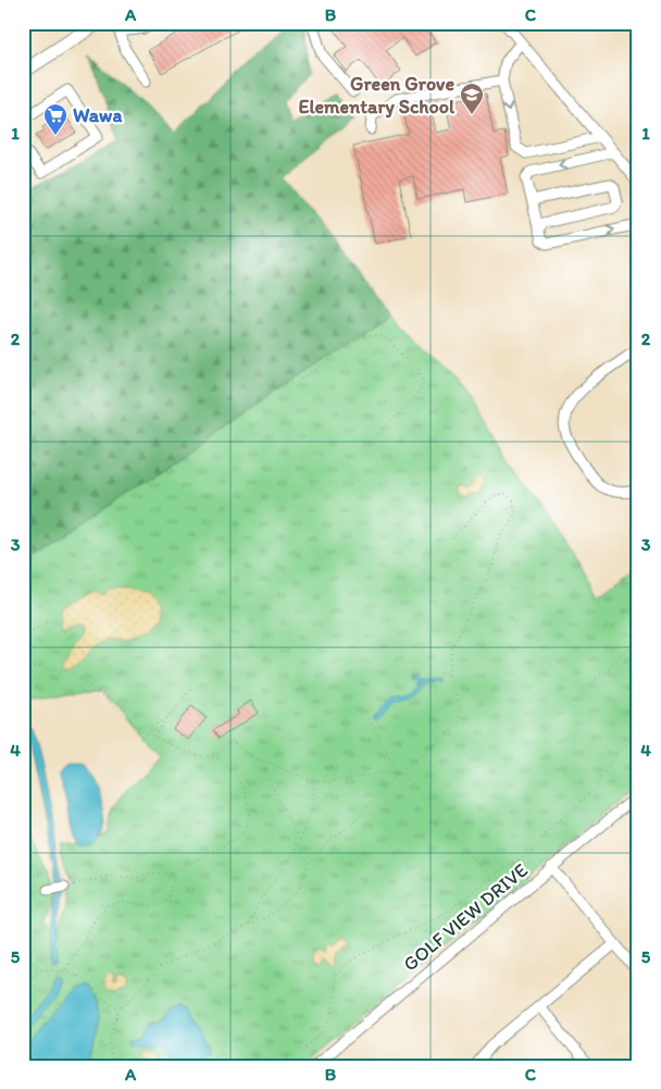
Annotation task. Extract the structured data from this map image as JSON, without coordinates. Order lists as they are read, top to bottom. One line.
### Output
{"streets":{"street":["GOLF VIEW DRIVE"]},"places":{"school or university":["Green Grove Elementary School"],"supermarket":["Wawa"]},"grid":{"columns":["A","B","C"],"rows":["1","2","3","4","5"]}}
